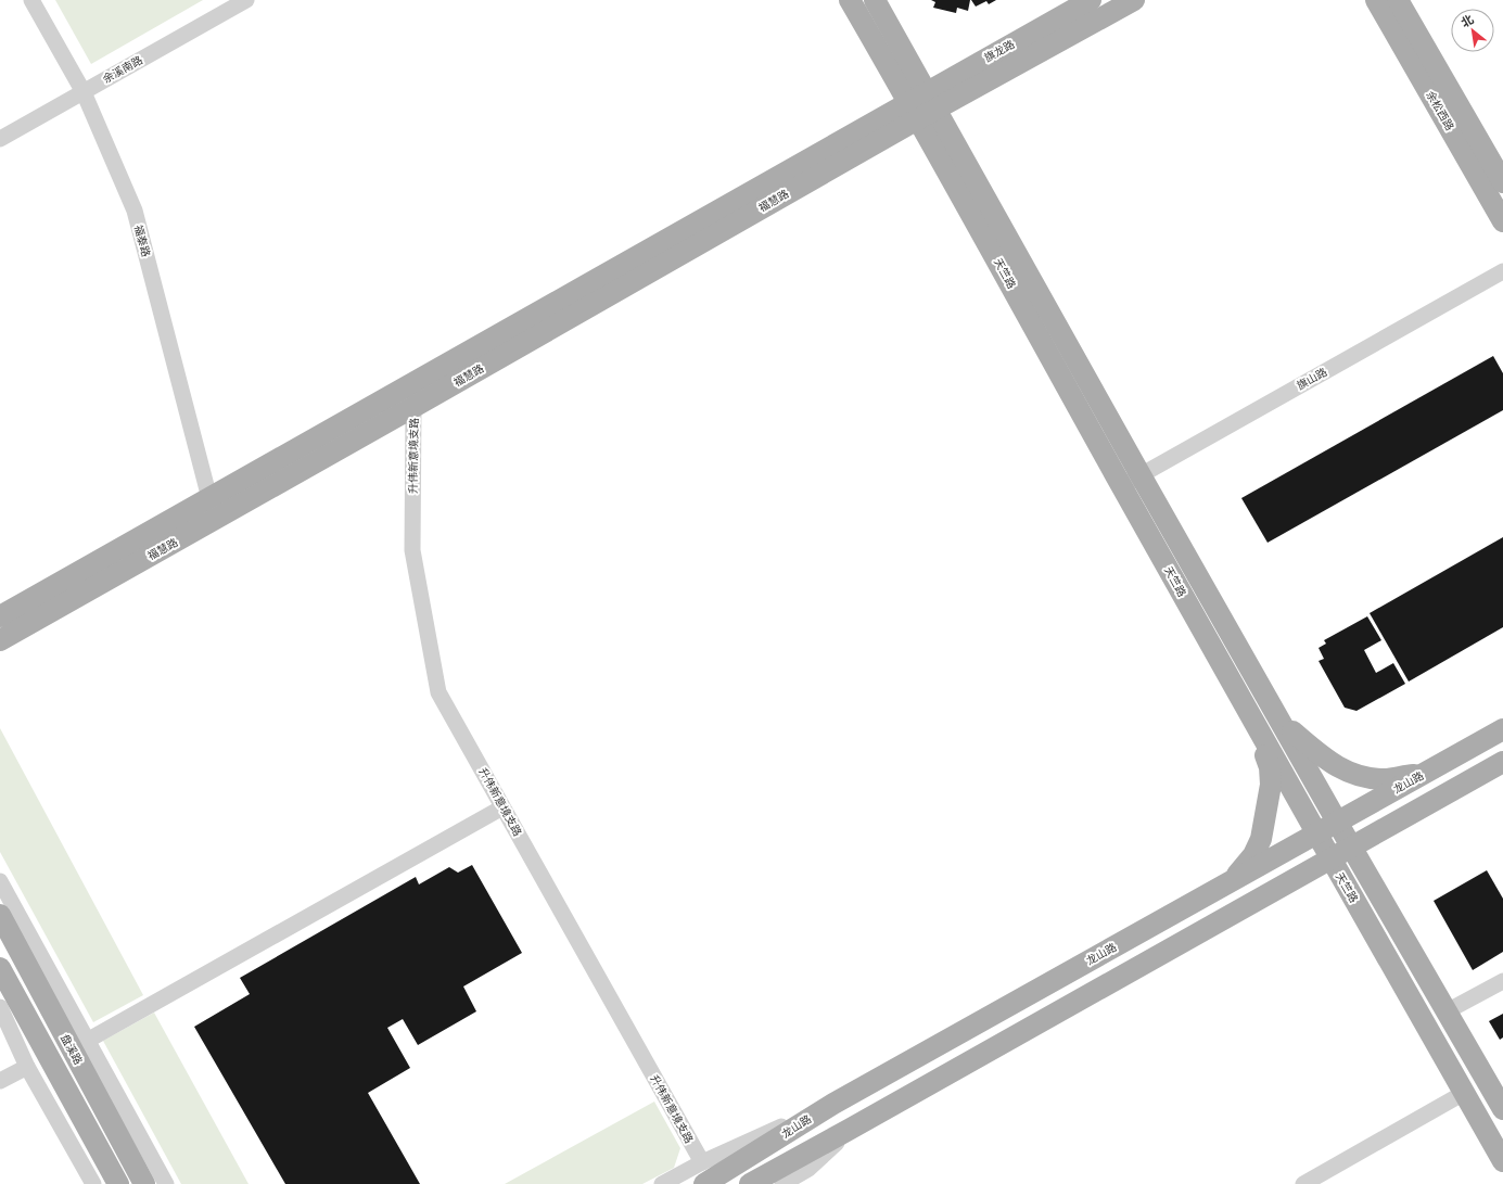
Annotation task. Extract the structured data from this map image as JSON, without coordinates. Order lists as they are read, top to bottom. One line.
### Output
{"streets":{"main road":["旗龙路","余松西路","福慧路","天竺路","龙山路","盘溪路"],"street":["余溪南路","福泰路","旗山路","升伟新意境支路"]},"crossings":[["旗龙路","福慧路"],["旗龙路","天竺路"],["余溪南路","福泰路"],["福慧路","福泰路"],["福慧路","天竺路"],["福慧路","升伟新意境支路"],["天竺路","旗山路"],["天竺路","龙山路"]],"north":"top left"}
